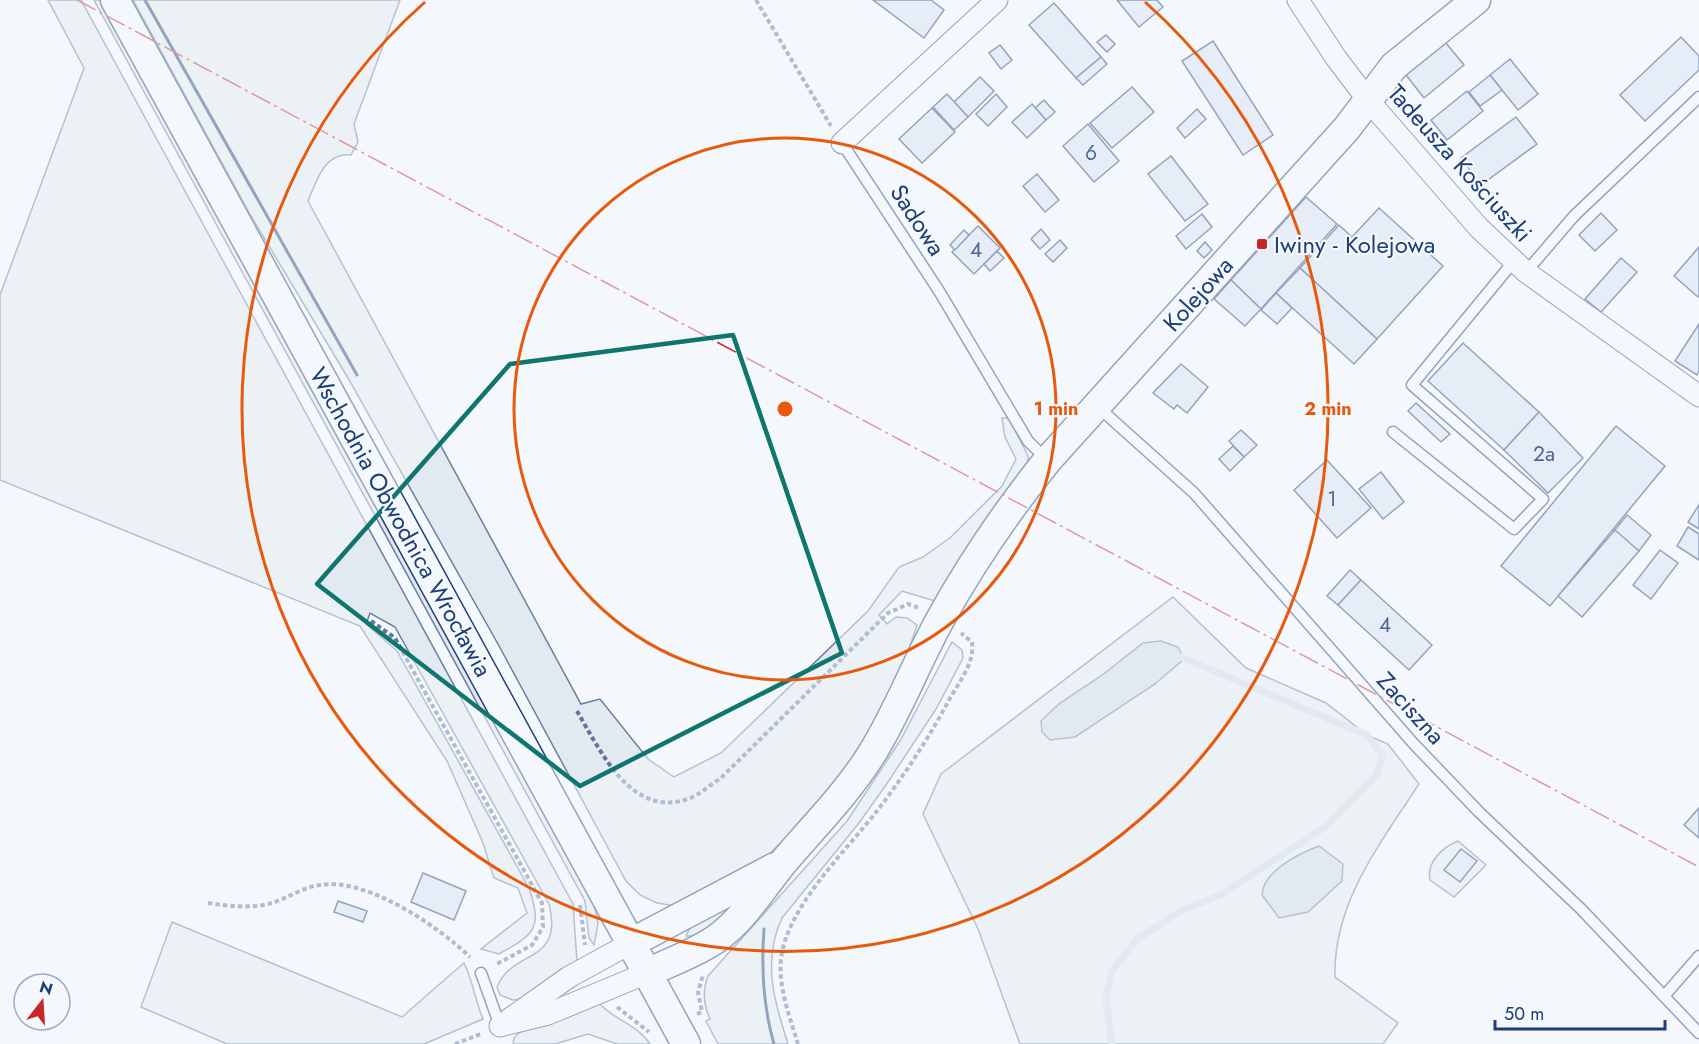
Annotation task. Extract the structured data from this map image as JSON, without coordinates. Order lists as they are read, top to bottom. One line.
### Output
{"streets":{"street":["Tadeusza Kościuszki","Kolejowa","Wschodnia Obwodnica Wrocławia"],"lane":["Sadowa","Zaciszna"]},"crossings":[["Tadeusza Kościuszki","Kolejowa"],["Sadowa","Kolejowa"],["Kolejowa","Wschodnia Obwodnica Wrocławia"],["Kolejowa","Zaciszna"]],"places":{"transit":["Iwiny - Kolejowa"]},"house_numbers":["6","4","2a","1","4"],"scale_bar":"50 m","north":"top","rings":["1 min","2 min"]}
